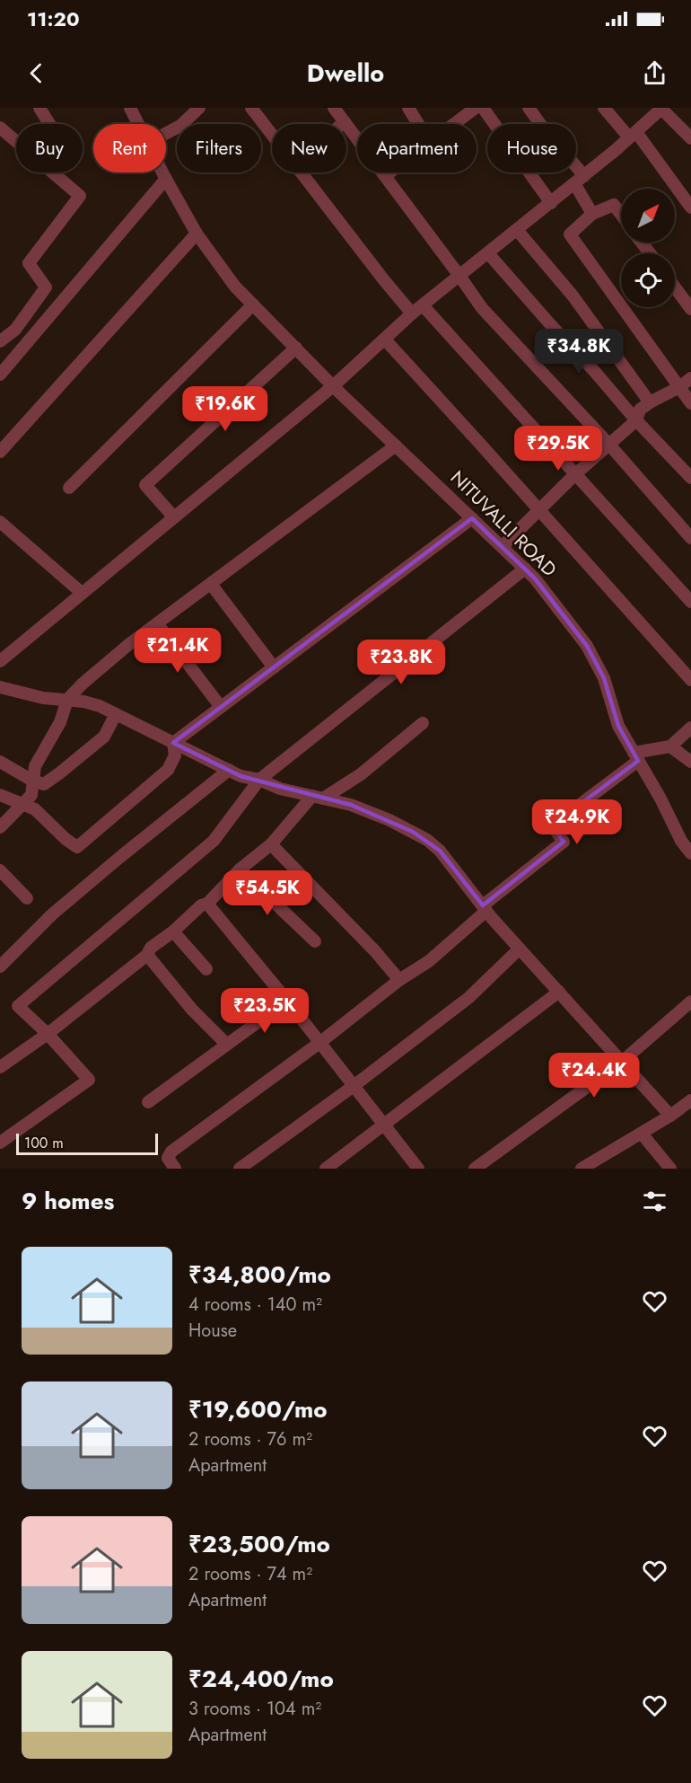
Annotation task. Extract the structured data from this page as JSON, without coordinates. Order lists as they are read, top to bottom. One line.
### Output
{"streets":{"street":["NITUVALLI ROAD"]},"scale_bar":"100 m","north":"top right","page":{"status":"11:20","header":"Dwello","chip":["Buy","Rent","Filters","New","Apartment","House"],"price":["₹34.8K","₹19.6K","₹29.5K","₹21.4K","₹23.8K","₹24.9K","₹54.5K","₹23.5K","₹24.4K"],"scale":"100 m","heading":"9 homes","list":[{"name":"₹34,800/mo","note":"4 rooms · 140 m² · House"},{"name":"₹19,600/mo","note":"2 rooms · 76 m² · Apartment"},{"name":"₹23,500/mo","note":"2 rooms · 74 m² · Apartment"},{"name":"₹24,400/mo","note":"3 rooms · 104 m² · Apartment"}]}}
